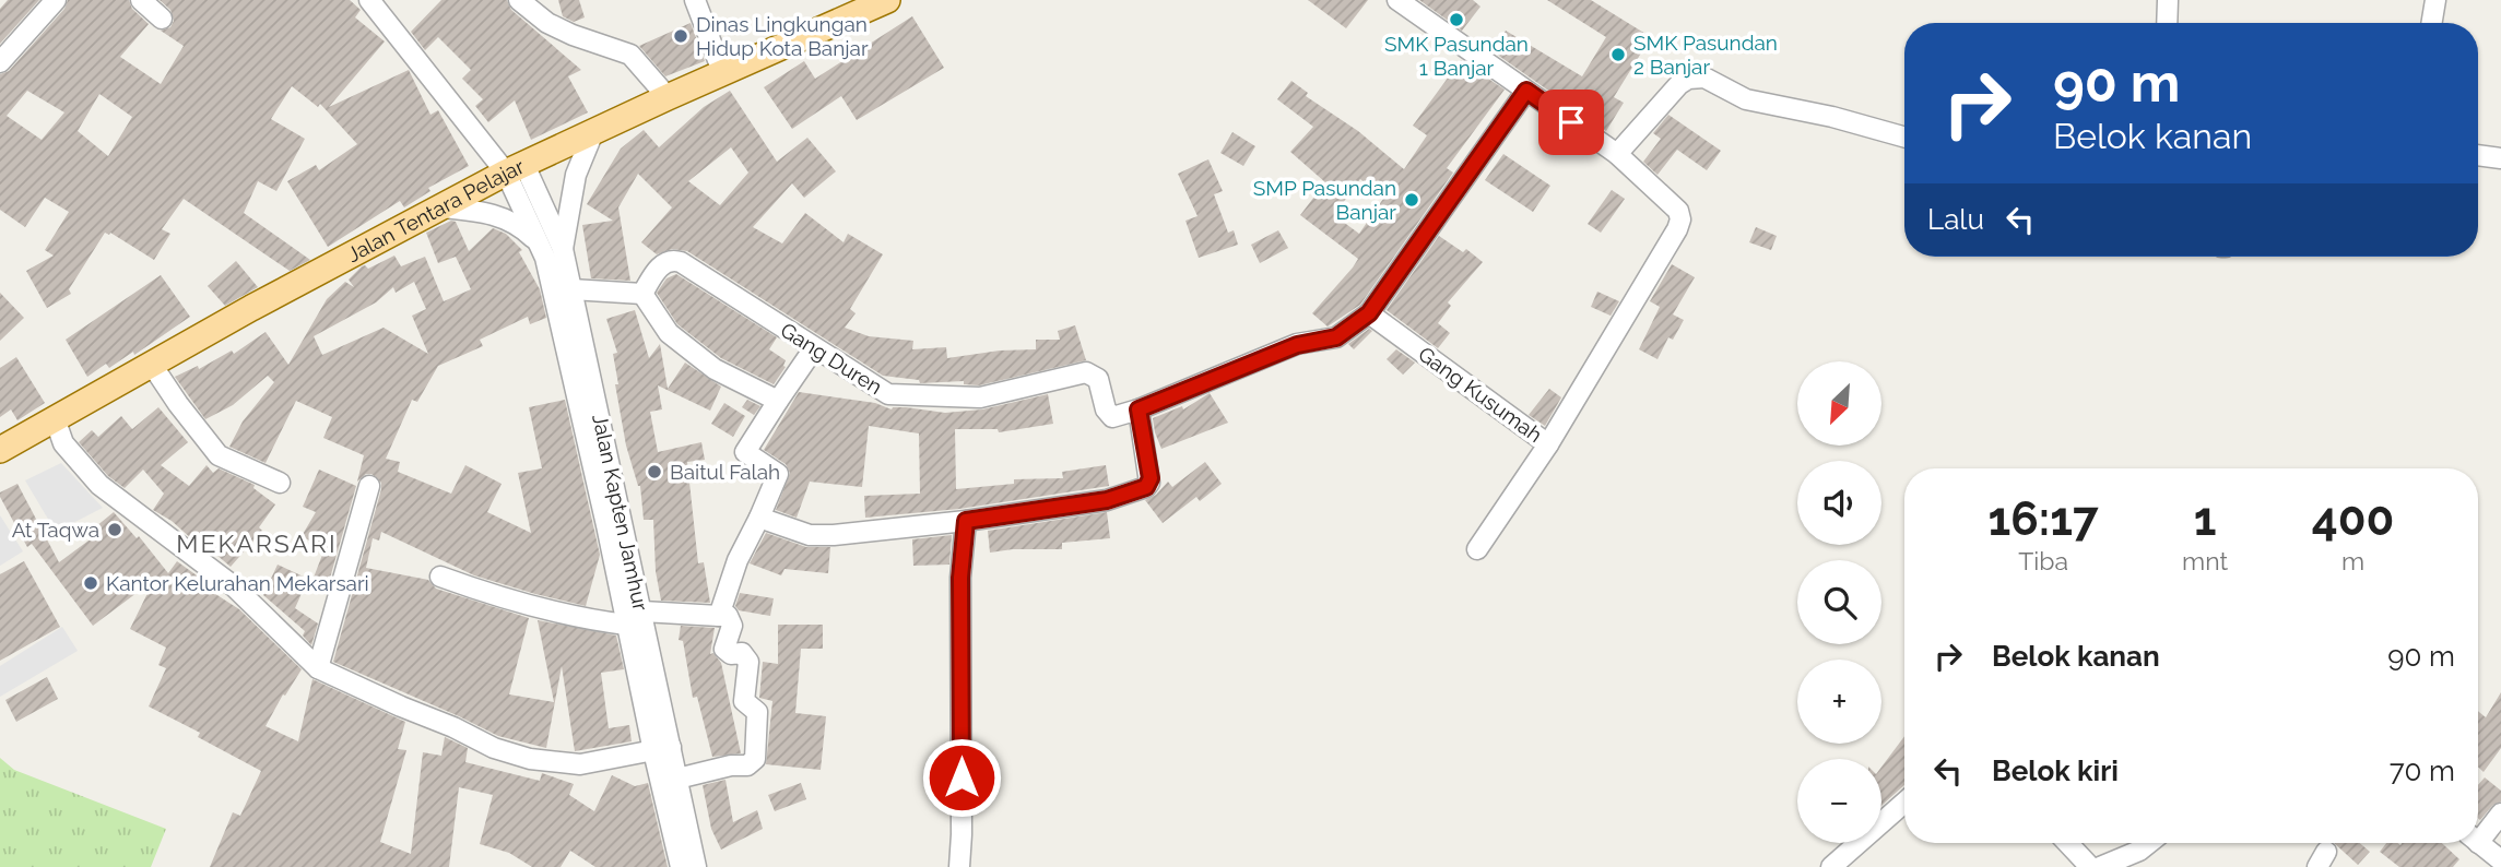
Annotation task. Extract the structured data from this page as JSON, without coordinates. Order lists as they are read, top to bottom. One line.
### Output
{"streets":{"main road":["Jalan Tentara Pelajar"],"street":["Gang Duren","Gang Kusumah","Jalan Kapten Jamhur"]},"crossings":[["Jalan Tentara Pelajar","Jalan Kapten Jamhur"]],"districts":["MEKARSARI"],"places":["SMK Pasundan 1 Banjar","Dinas Lingkungan Hidup Kota Banjar","SMK Pasundan 2 Banjar","SMP Pasundan Banjar","Baitul Falah","At Taqwa","Kantor Kelurahan Mekarsari"],"north":"bottom left","page":{"turn":["90 m","Belok kanan"],"then":"Lalu","map_buttons":["+","−"],"eta":["16:17","Tiba","1","mnt","400","m"],"list":[{"name":"Belok kanan","value":"90 m"},{"name":"Belok kiri","value":"70 m"}]}}
